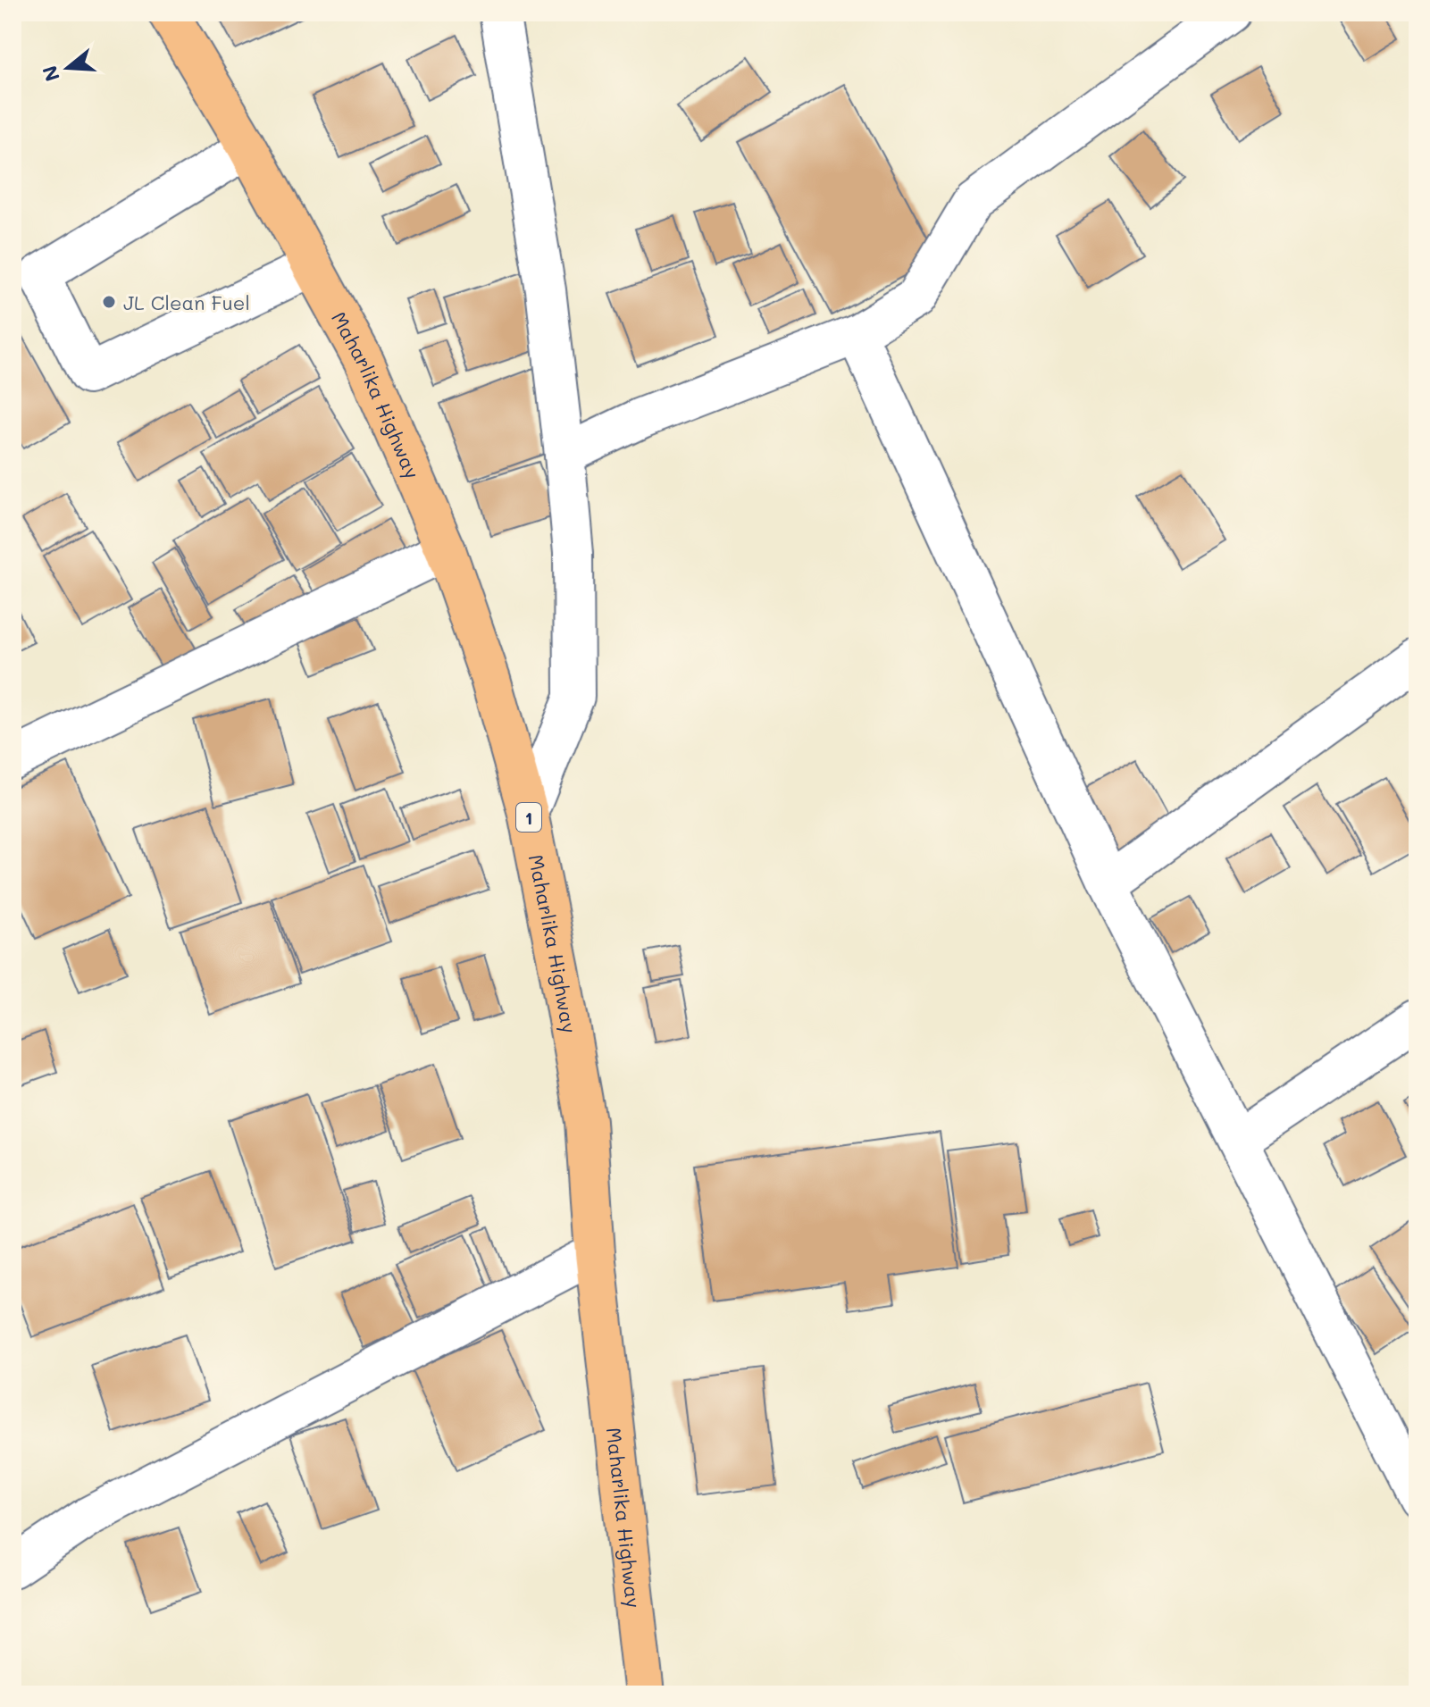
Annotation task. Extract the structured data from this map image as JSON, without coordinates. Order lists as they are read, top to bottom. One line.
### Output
{"streets":{"main road":["Maharlika Highway","1"]},"places":["JL Clean Fuel"],"north":"left"}
